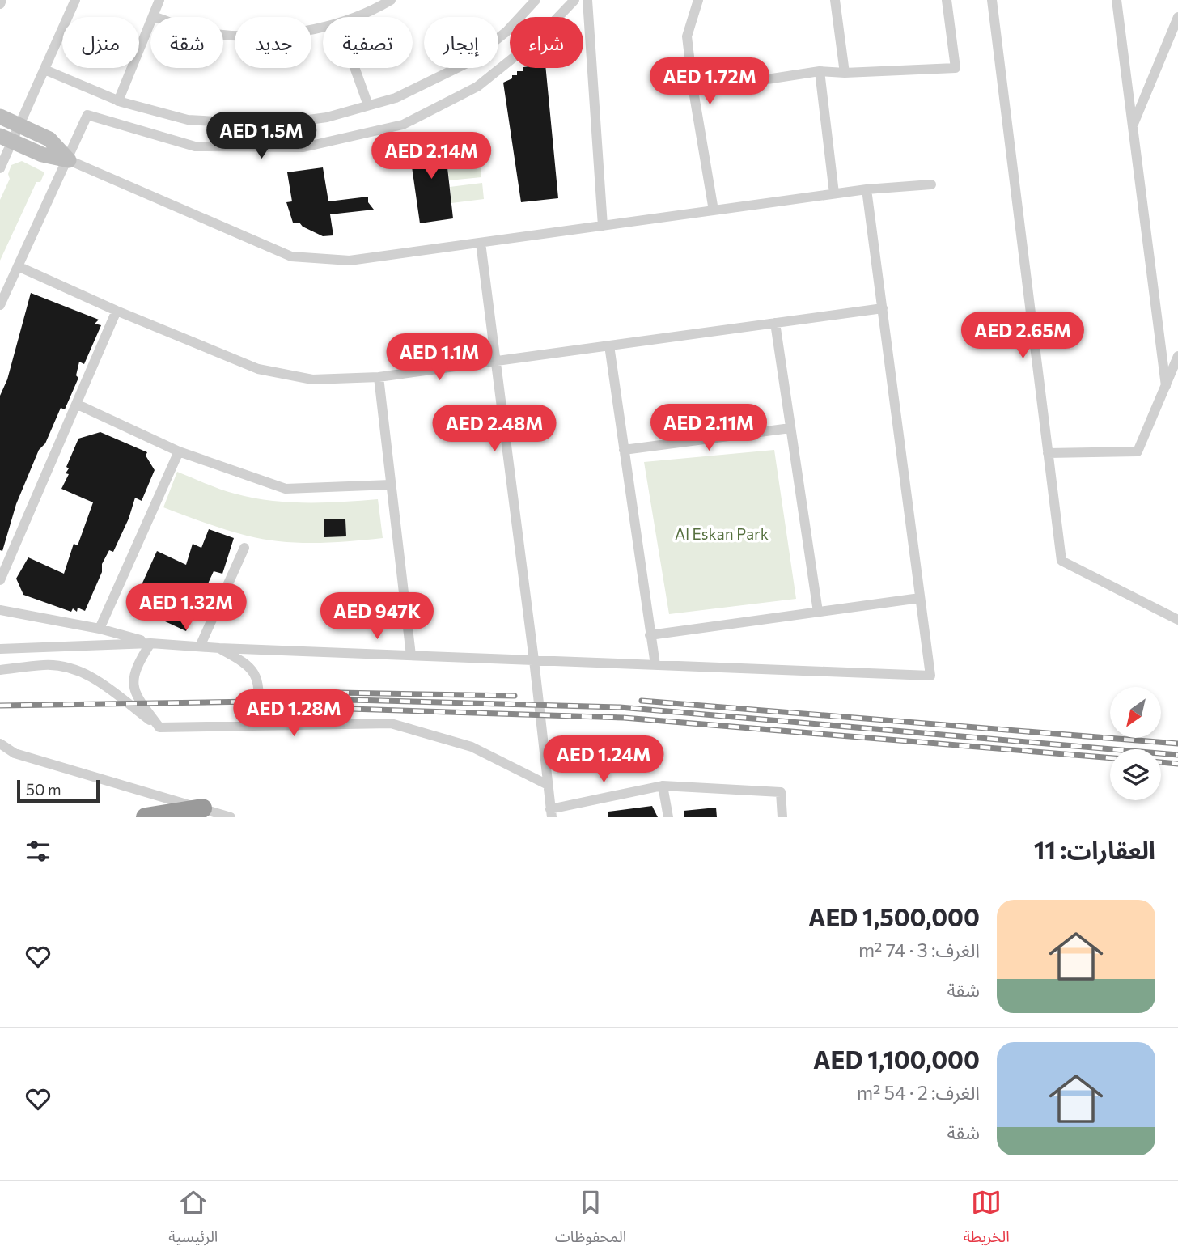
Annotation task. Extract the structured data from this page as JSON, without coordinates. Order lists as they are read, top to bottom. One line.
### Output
{"parks":["Al Eskan Park"],"scale_bar":"50 m","north":"bottom left","page":{"chip":["شراء","إيجار","تصفية","جديد","شقة","منزل"],"price":["AED 1.72M","AED 1.5M","AED 2.14M","AED 2.65M","AED 1.1M","AED 2.11M","AED 2.48M","AED 1.32M","AED 947K","AED 1.28M","AED 1.24M"],"scale":"50 m","heading":"العقارات: 11","list":[{"name":"AED 1,500,000","note":"الغرف: 3 · 74 m² · شقة"},{"name":"AED 1,100,000","note":"الغرف: 2 · 54 m² · شقة"}],"tabs":["الخريطة","المحفوظات","الرئيسية"]}}
